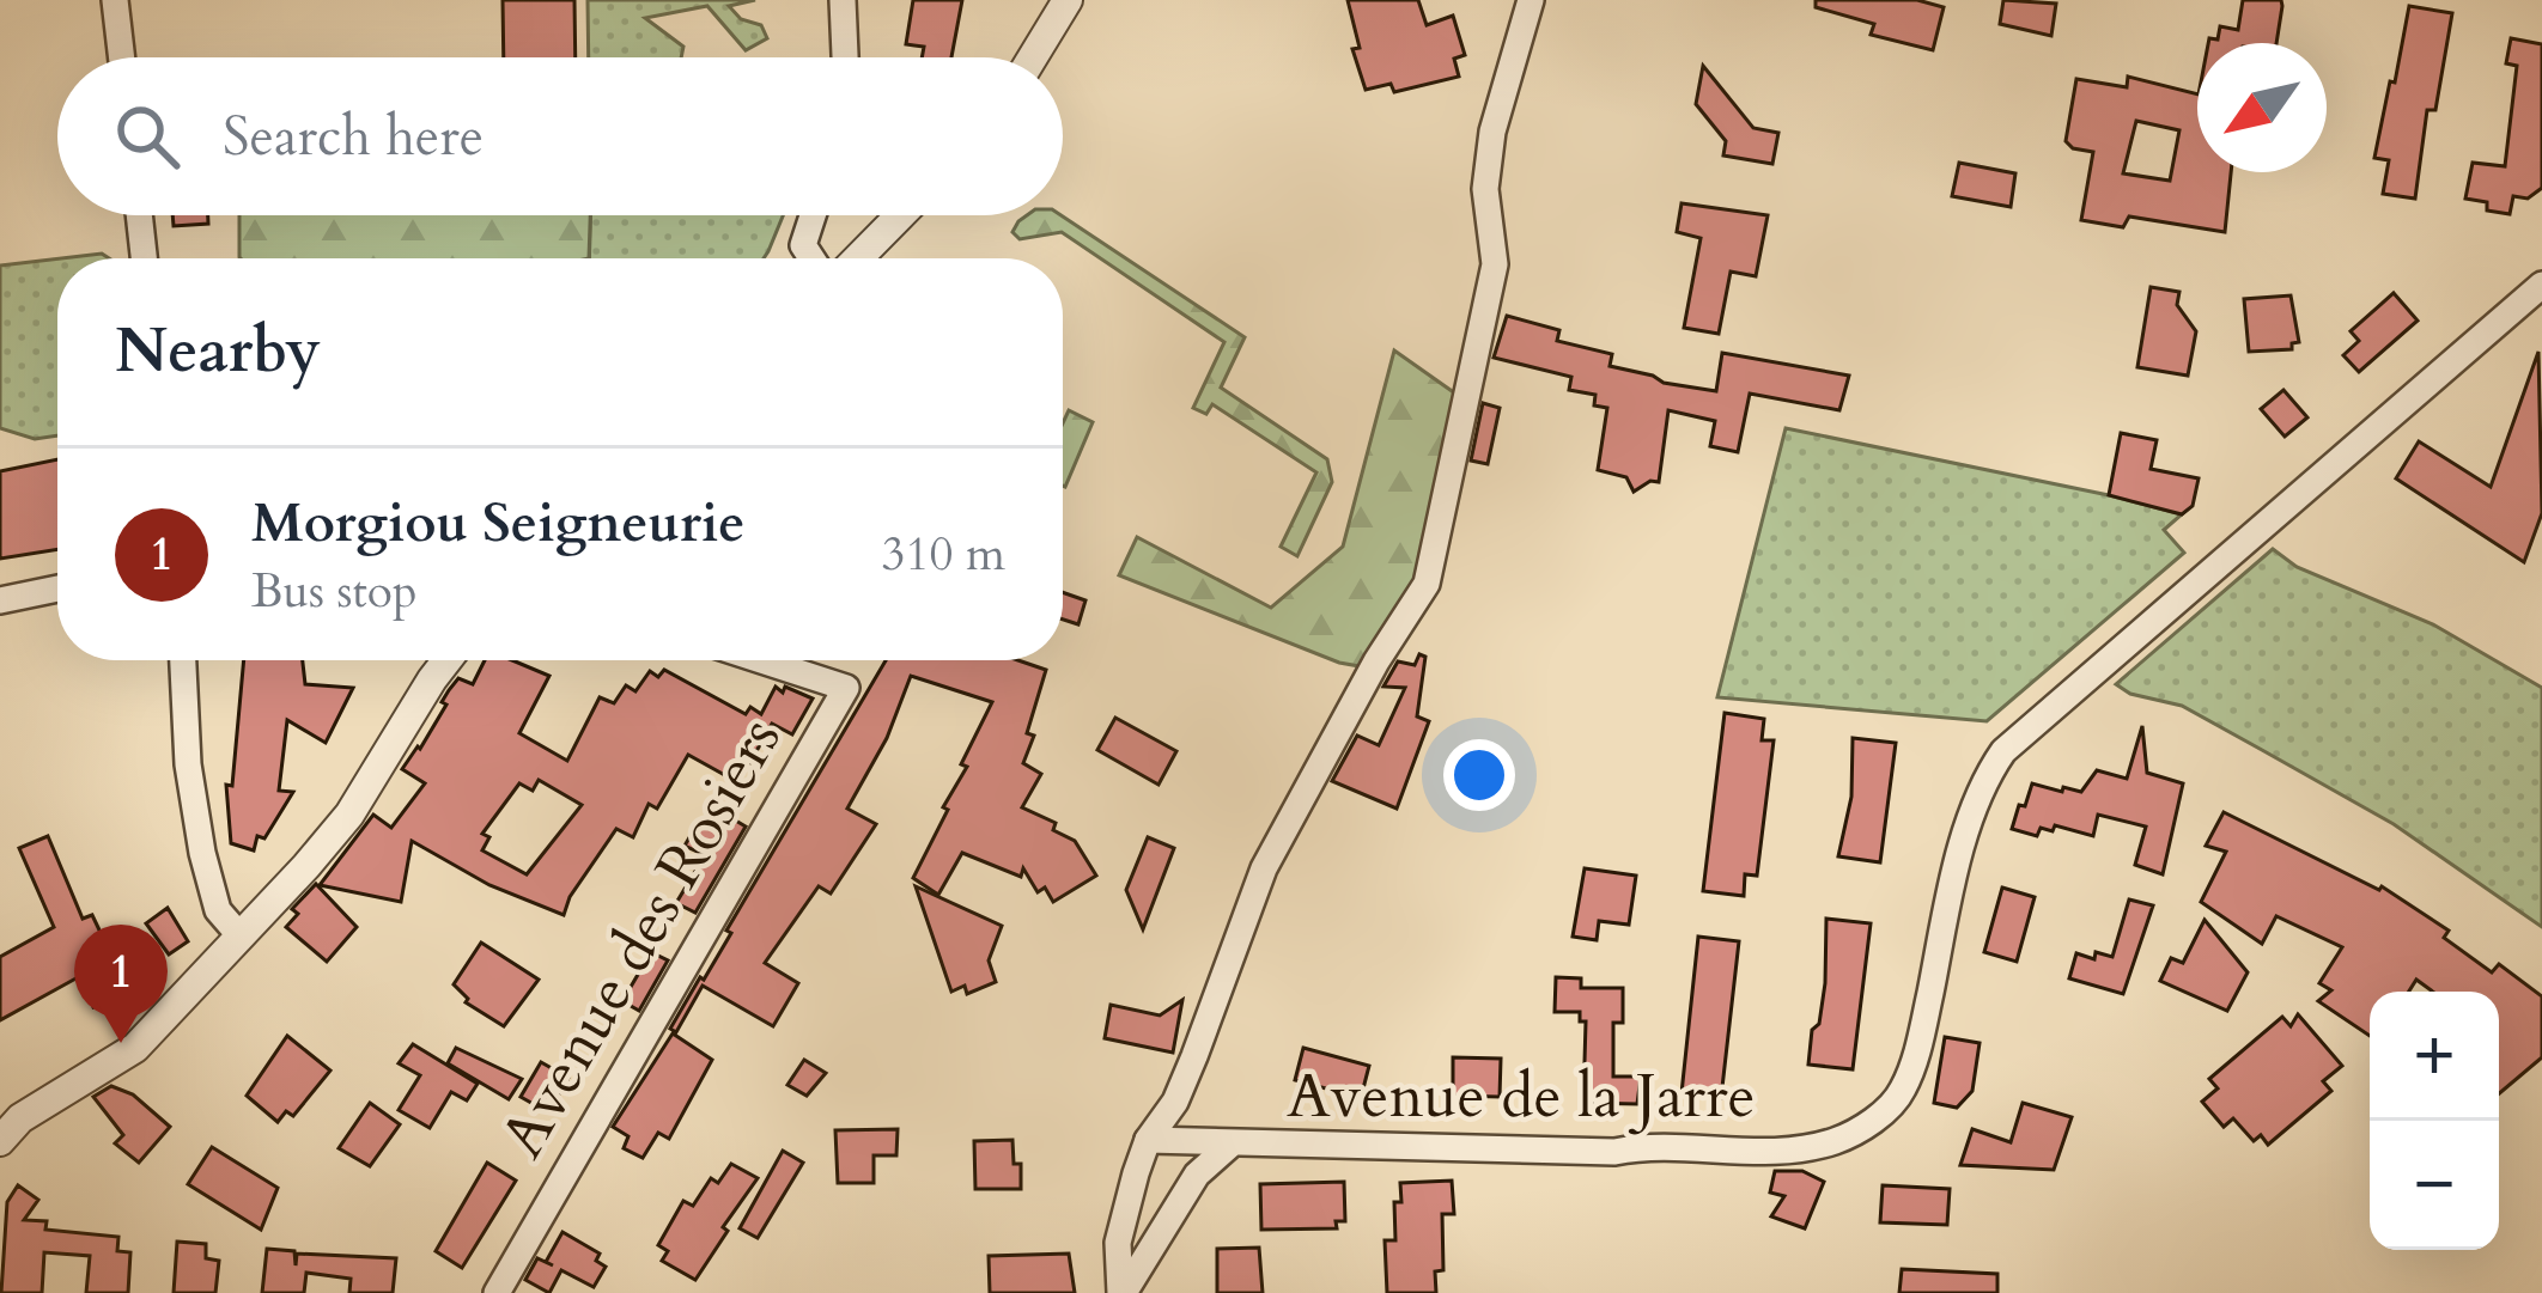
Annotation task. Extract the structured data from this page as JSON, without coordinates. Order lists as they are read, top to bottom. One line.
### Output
{"streets":{"street":["Avenue des Rosiers","Avenue de la Jarre"]},"north":"bottom left","page":{"search":"Search here","heading":"Nearby","list":[{"mark":"1","name":"Morgiou Seigneurie","note":"Bus stop","value":"310 m"}],"pins":"1","map_buttons":["+","−"]}}
